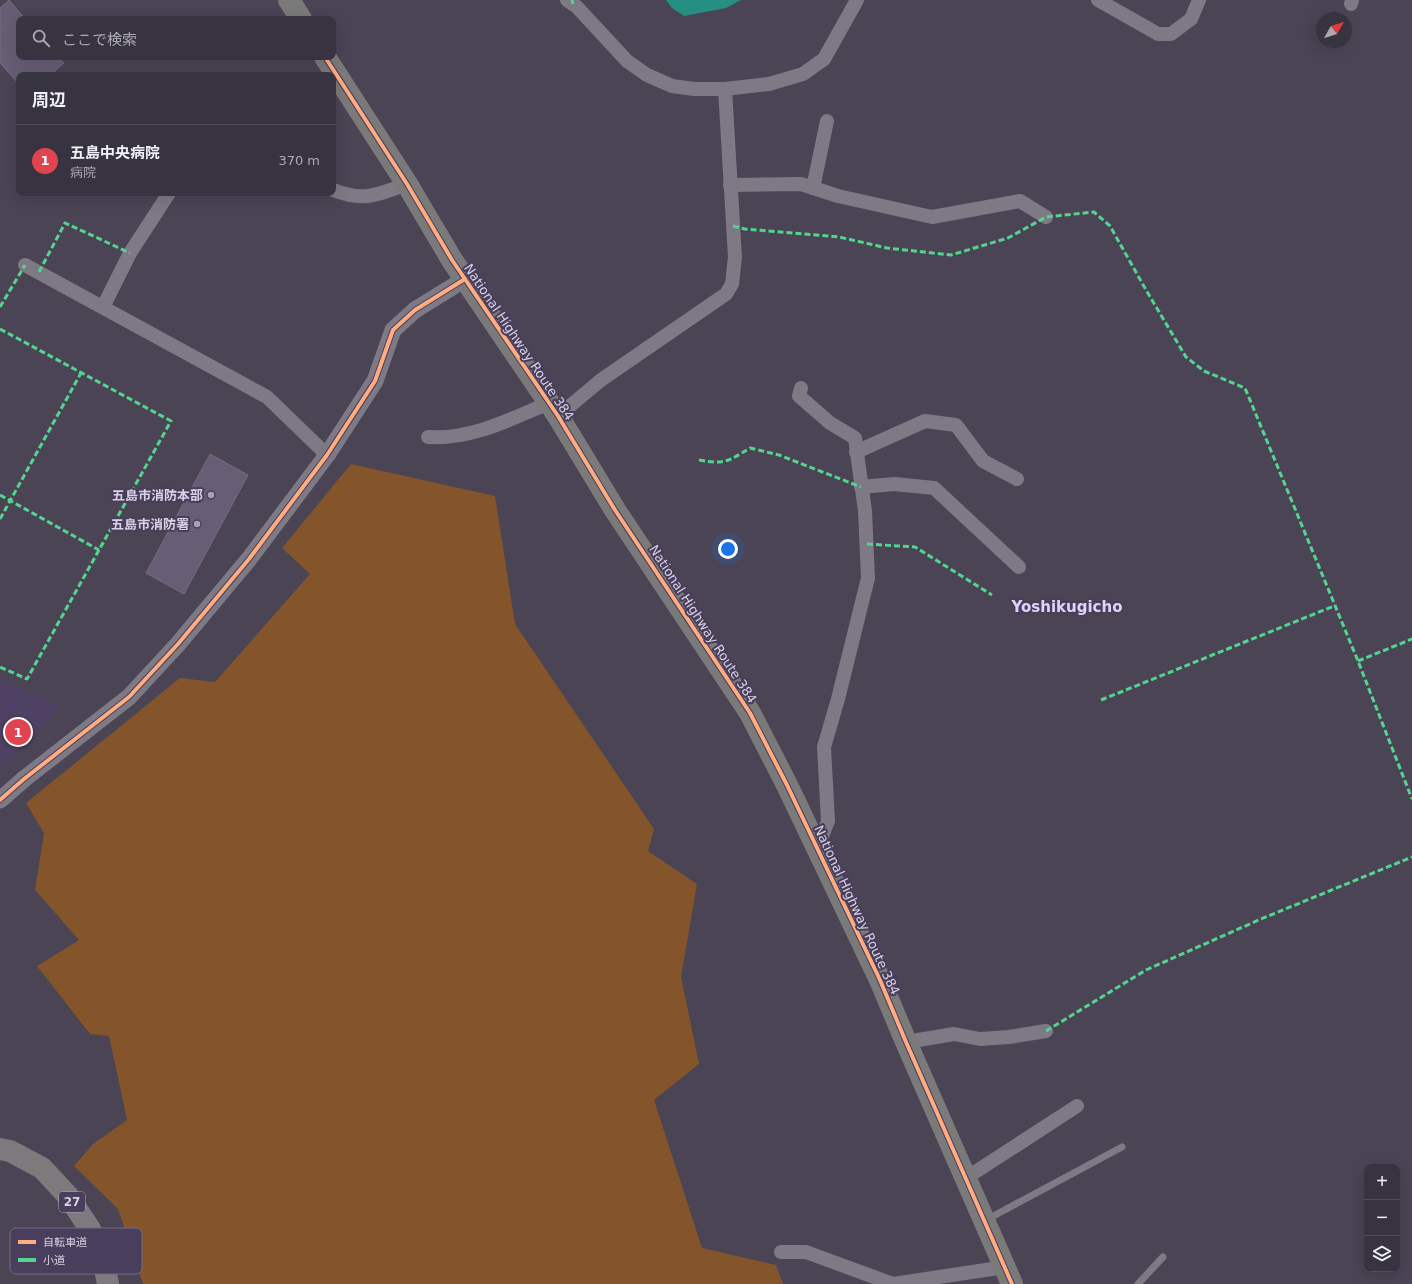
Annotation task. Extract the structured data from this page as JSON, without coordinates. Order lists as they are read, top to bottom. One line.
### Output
{"streets":{"highway":["National Highway Route 384"],"main road":["27"]},"districts":["Yoshikugicho"],"places":["五島市消防本部","五島市消防署"],"legend":["自転車道","小道"],"north":"top right","page":{"search":"ここで検索","heading":"周辺","list":[{"mark":"1","name":"五島中央病院","note":"病院","value":"370 m"}],"pins":"1","map_buttons":["+","−"]}}
